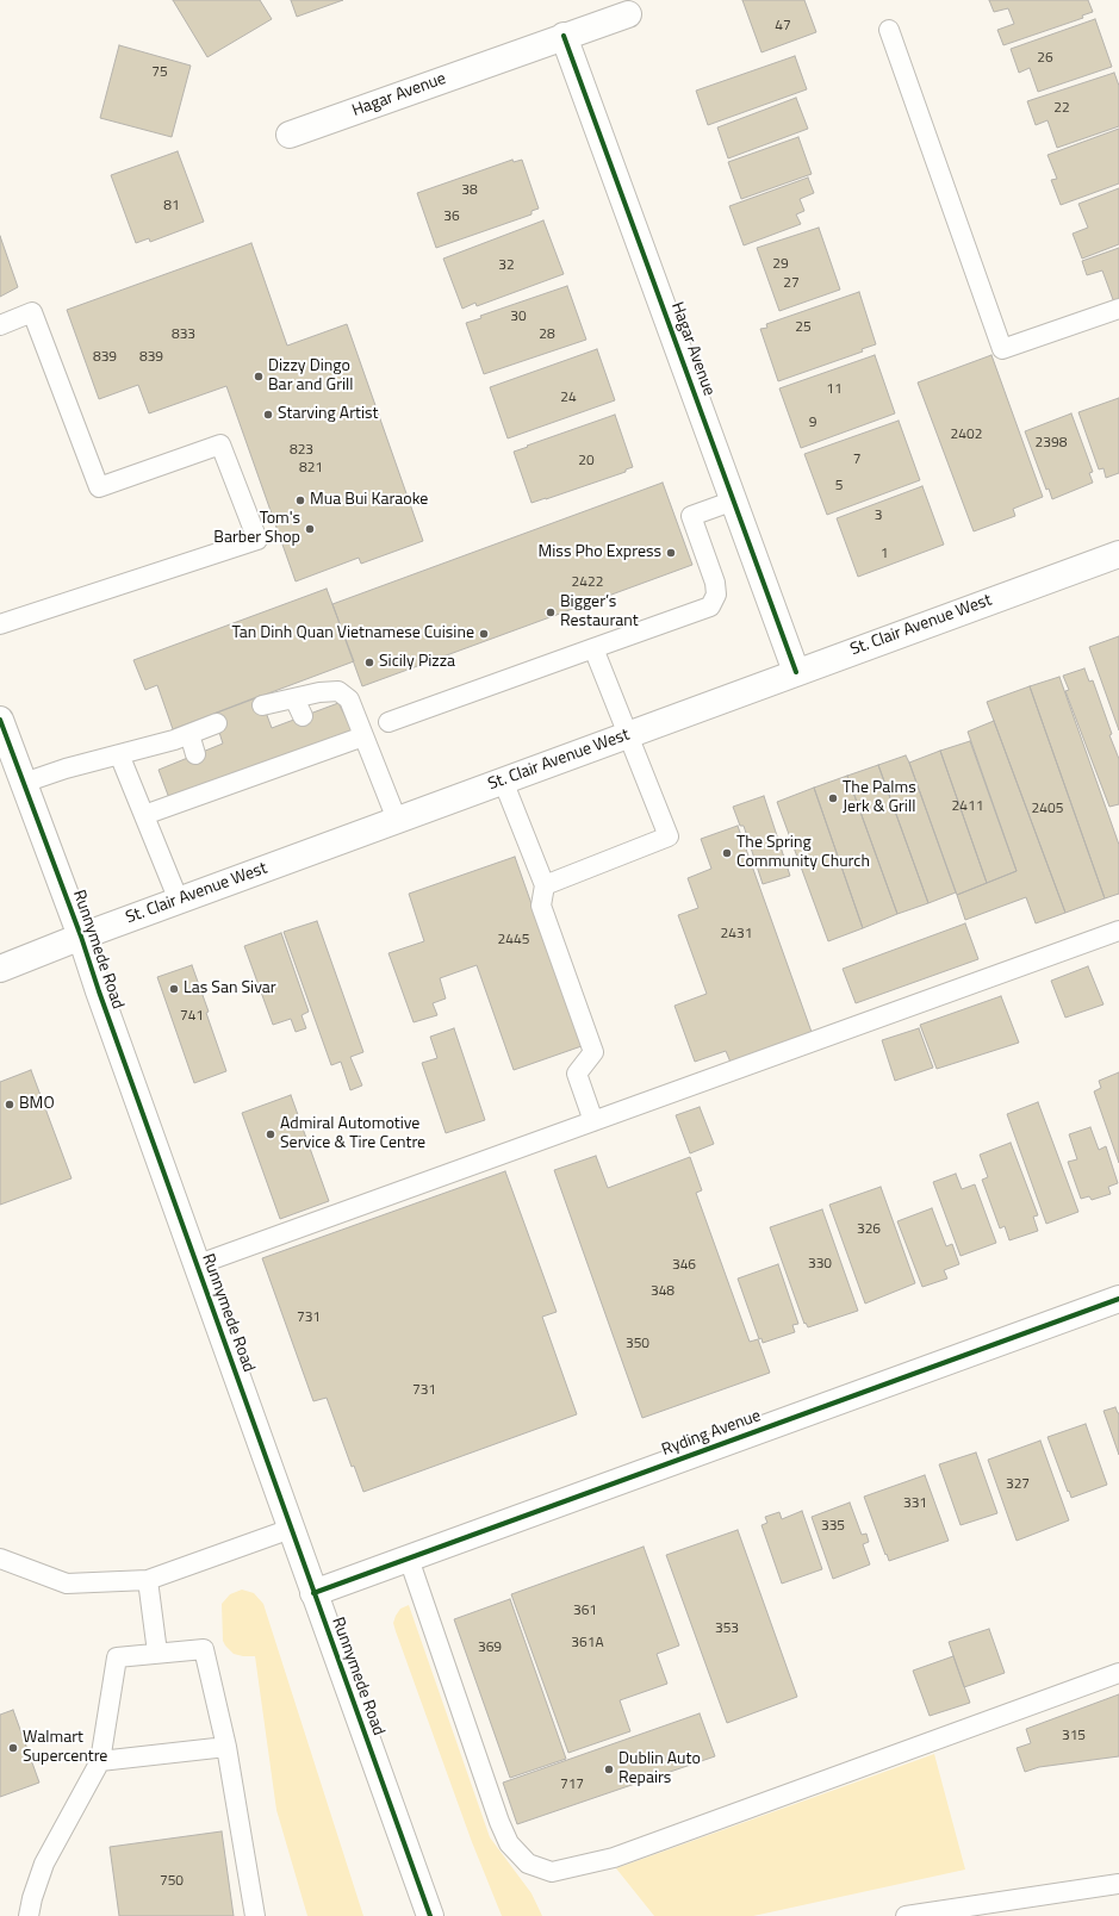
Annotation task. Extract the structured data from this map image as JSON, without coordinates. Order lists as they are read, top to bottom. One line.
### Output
{"streets":{"street":["Hagar Avenue","St. Clair Avenue West","Runnymede Road","Ryding Avenue"]},"crossings":[["Hagar Avenue","St. Clair Avenue West"],["St. Clair Avenue West","Runnymede Road"],["Runnymede Road","Ryding Avenue"]],"places":["Dizzy Dingo Bar and Grill","Starving Artist","Mua Bui Karaoke","Tom's Barber Shop","Miss Pho Express","Bigger’s Restaurant","Tan Dinh Quan Vietnamese Cuisine","Sicily Pizza","The Palms Jerk & Grill","The Spring Community Church","Las San Sivar","BMO","Admiral Automotive Service & Tire Centre","Walmart Supercentre","Dublin Auto Repairs"],"house_numbers":["47","26","75","22","38","81","36","29","32","27","30","25","833","28","839","839","11","24","9","2402","2398","823","7","20","821","5","3","1","2422","2411","2405","2431","2445","741","326","330","346","348","731","350","731","327","331","335","361","353","361A","369","315","717","750"]}
